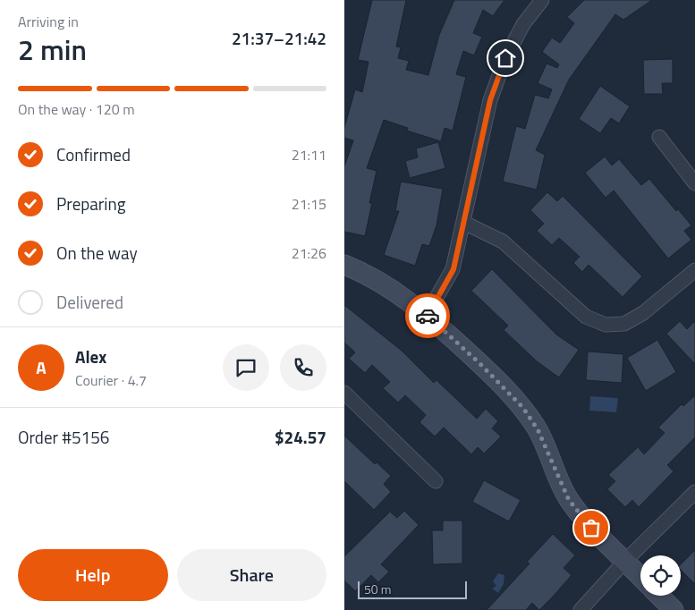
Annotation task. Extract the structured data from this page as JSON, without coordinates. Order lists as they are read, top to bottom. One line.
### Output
{"scale_bar":"50 m","page":{"heading":["2 min","Arriving in","21:37–21:42"],"panel":["Alex","Courier · 4.7","Order #5156","$24.57"],"bar":"On the way · 120 m","list":[["Confirmed","21:11"],["Preparing","21:15"],["On the way","21:26"],"Delivered"],"round":"A","buttons":["Help","Share"],"scale":"50 m"}}
